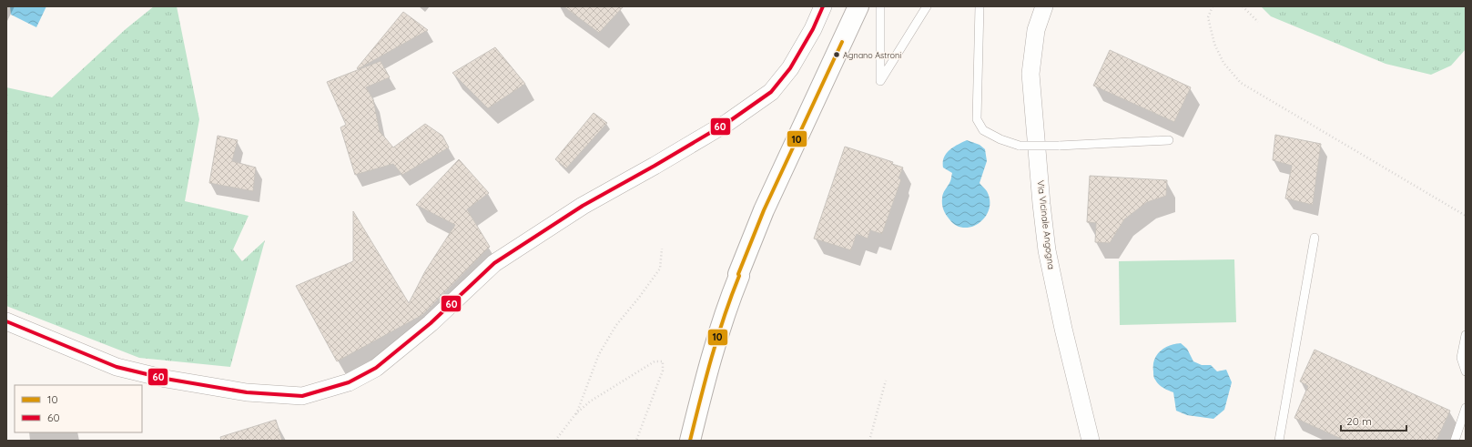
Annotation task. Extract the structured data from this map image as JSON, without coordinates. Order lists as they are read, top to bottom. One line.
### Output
{"streets":{"street":["Via Vicinale Angogna"]},"places":["Agnano Astroni"],"lines":["transit line 60","transit line 10"],"legend":["10","60"],"scale_bar":"20 m"}
